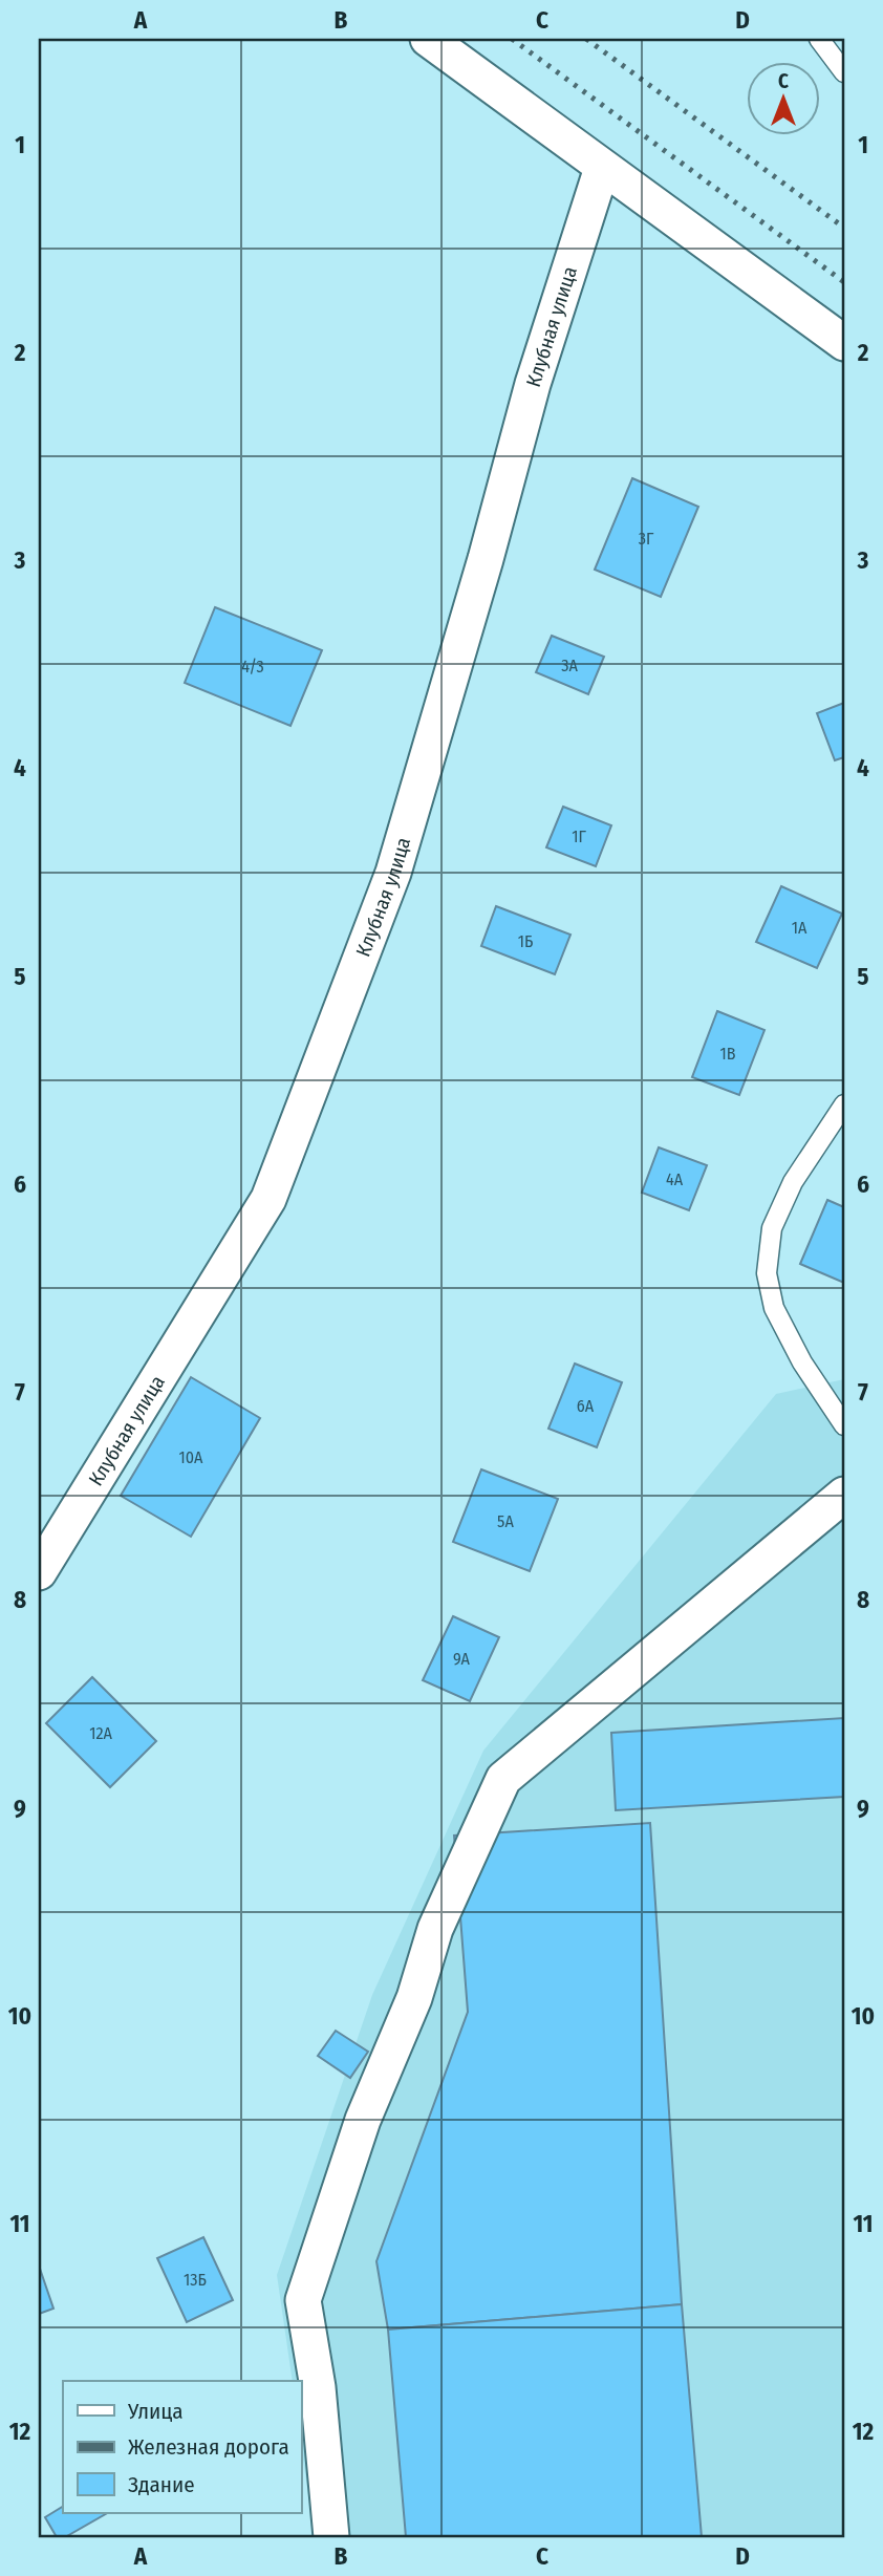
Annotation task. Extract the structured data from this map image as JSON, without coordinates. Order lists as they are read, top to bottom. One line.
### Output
{"streets":{"street":["Клубная улица"]},"house_numbers":["3Г","3А","4/3","1Г","1А","1Б","1В","4А","6А","10А","5А","9А","12А","13Б"],"legend":["Улица","Железная дорога","Здание"],"north":"top","grid":{"columns":["A","B","C","D"],"rows":["1","2","3","4","5","6","7","8","9","10","11","12"]}}
